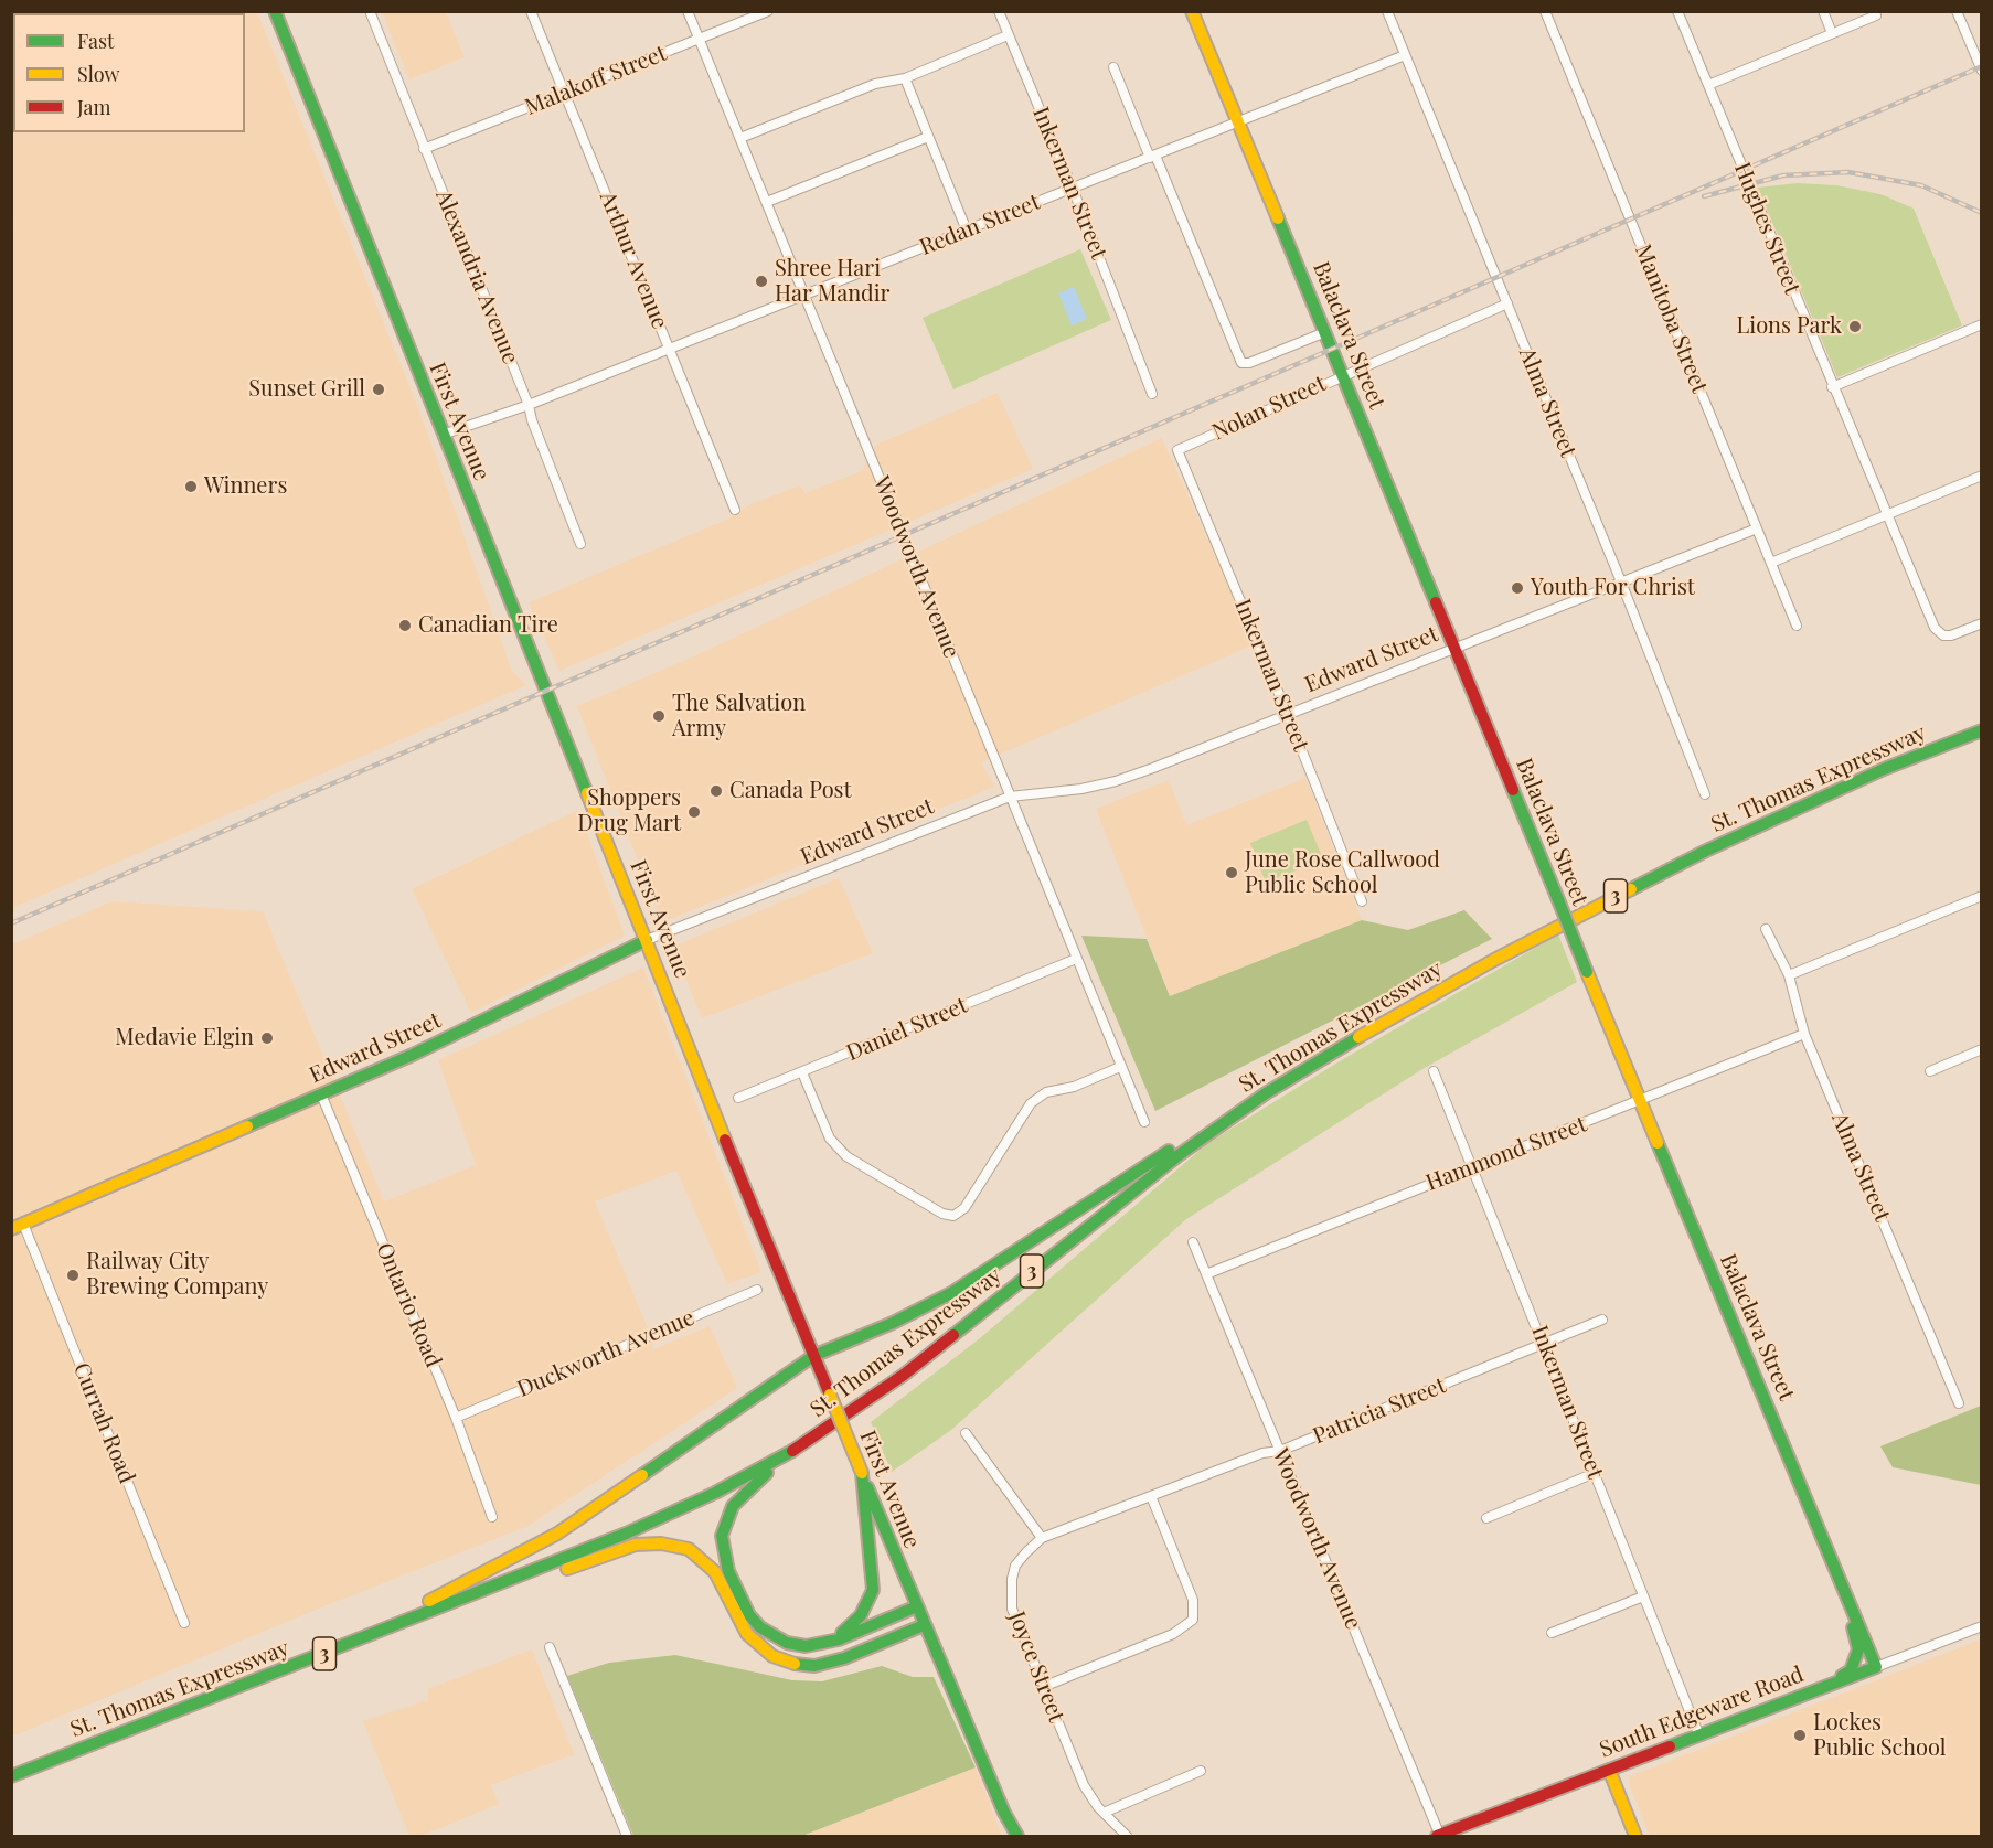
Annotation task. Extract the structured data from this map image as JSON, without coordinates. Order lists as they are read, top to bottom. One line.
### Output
{"streets":{"main road":["Balaclava Street","First Avenue","Edward Street","St. Thomas Expressway","3","South Edgeware Road"],"street":["Malakoff Street","Inkerman Street","Redan Street","Hughes Street","Arthur Avenue","Alexandria Avenue","Manitoba Street","Alma Street","Nolan Street","Woodworth Avenue","Daniel Street","Hammond Street","Ontario Road","Duckworth Avenue","Patricia Street","Currah Road","Joyce Street"]},"crossings":[["Malakoff Street","Arthur Avenue"],["Malakoff Street","Alexandria Avenue"],["Malakoff Street","Woodworth Avenue"],["Inkerman Street","Redan Street"],["Inkerman Street","Nolan Street"],["Inkerman Street","Edward Street"],["Inkerman Street","Hammond Street"],["Inkerman Street","Patricia Street"],["Inkerman Street","South Edgeware Road"],["Redan Street","Arthur Avenue"],["Redan Street","Alexandria Avenue"],["Redan Street","Balaclava Street"],["Redan Street","Alma Street"],["Redan Street","First Avenue"],["Redan Street","Woodworth Avenue"],["Manitoba Street","Edward Street"],["Balaclava Street","Nolan Street"],["Balaclava Street","Edward Street"],["Balaclava Street","Hammond Street"],["Balaclava Street","South Edgeware Road"],["Alma Street","Nolan Street"],["Alma Street","Edward Street"],["Alma Street","Hammond Street"],["First Avenue","Edward Street"],["Woodworth Avenue","Edward Street"],["Woodworth Avenue","Daniel Street"],["Woodworth Avenue","Hammond Street"],["Woodworth Avenue","Patricia Street"],["Woodworth Avenue","South Edgeware Road"],["Edward Street","Ontario Road"],["Edward Street","Currah Road"],["Ontario Road","Duckworth Avenue"],["Patricia Street","Joyce Street"]],"places":["Shree Hari Har Mandir","Lions Park","Sunset Grill","Winners","Youth For Christ","Canadian Tire","The Salvation Army","Canada Post","Shoppers Drug Mart","June Rose Callwood Public School","Medavie Elgin","Railway City Brewing Company","Lockes Public School"],"legend":["Fast","Slow","Jam"]}
